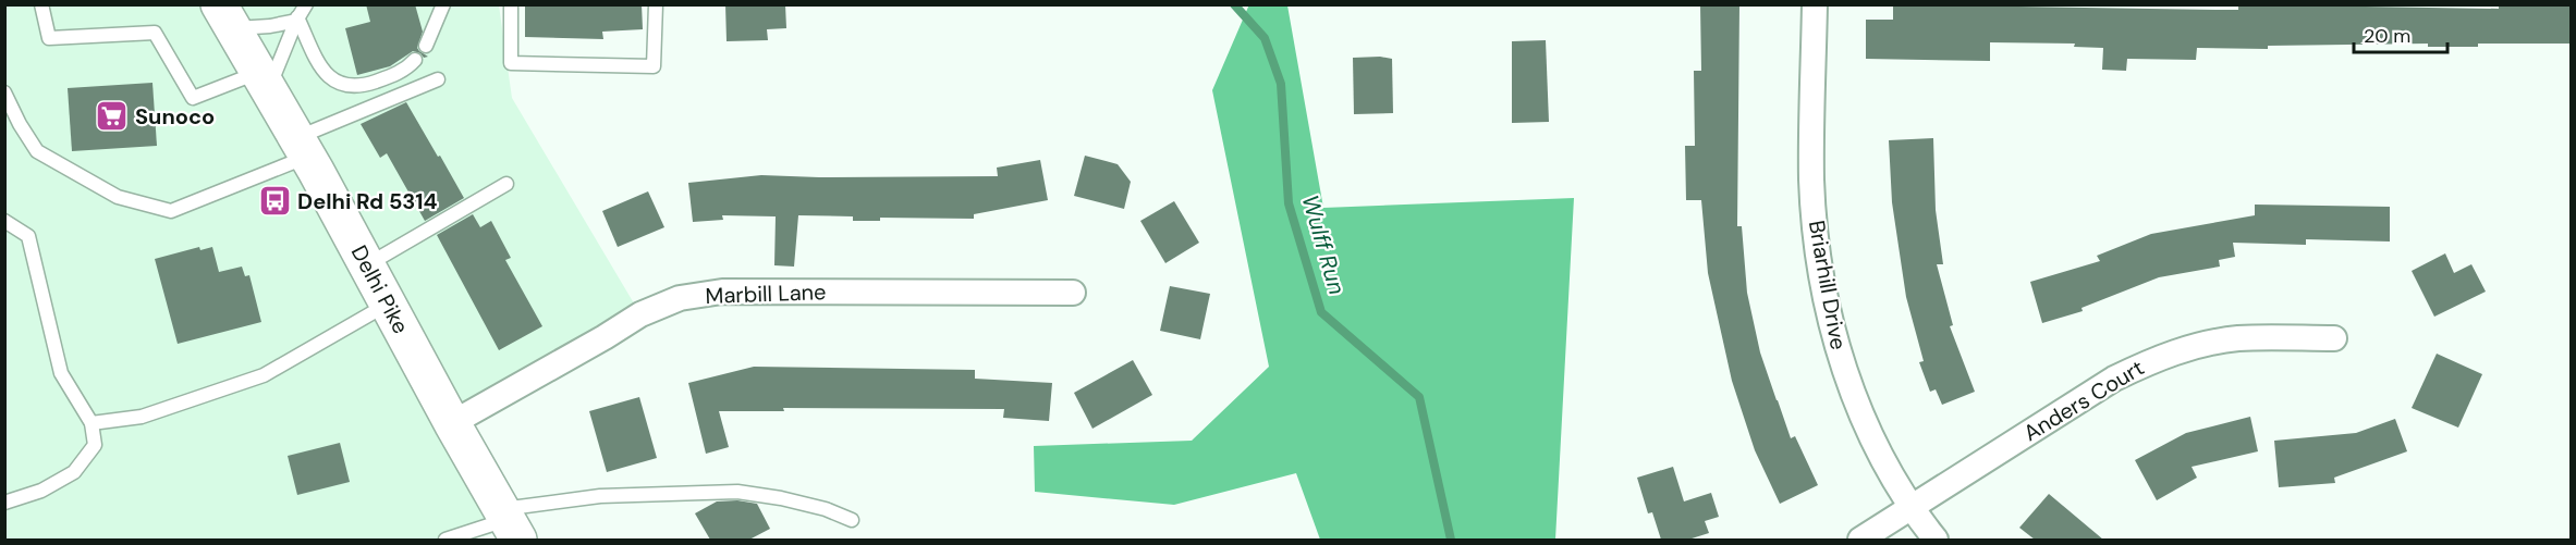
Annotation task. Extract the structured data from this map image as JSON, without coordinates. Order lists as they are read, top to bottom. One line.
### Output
{"streets":{"street":["Briarhill Drive","Delhi Pike","Marbill Lane","Anders Court"]},"crossings":[["Briarhill Drive","Anders Court"],["Delhi Pike","Marbill Lane"]],"water":["Wulff Run"],"places":{"supermarket":["Sunoco"],"bus stop":["Delhi Rd 5314"]},"scale_bar":"20 m"}
